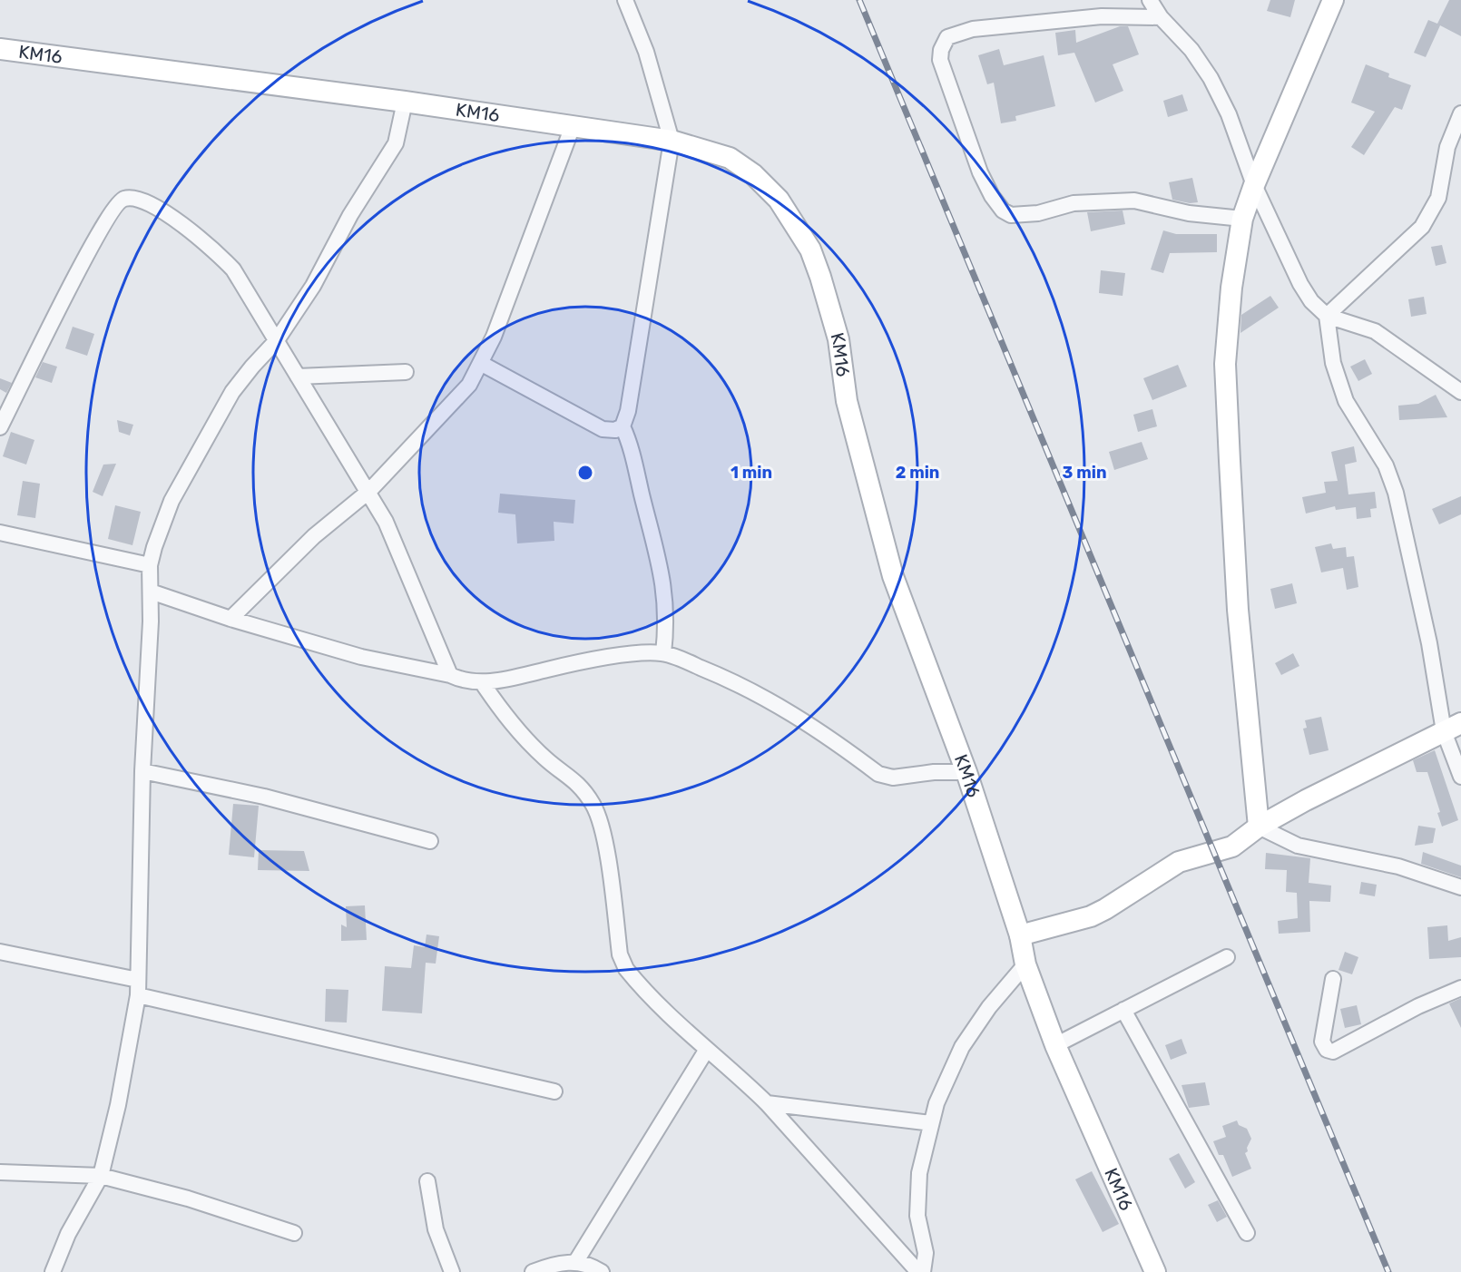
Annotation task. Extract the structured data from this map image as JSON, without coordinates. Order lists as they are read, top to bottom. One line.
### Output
{"streets":{"street":["KM16"]},"rings":["1 min","2 min","3 min"]}
